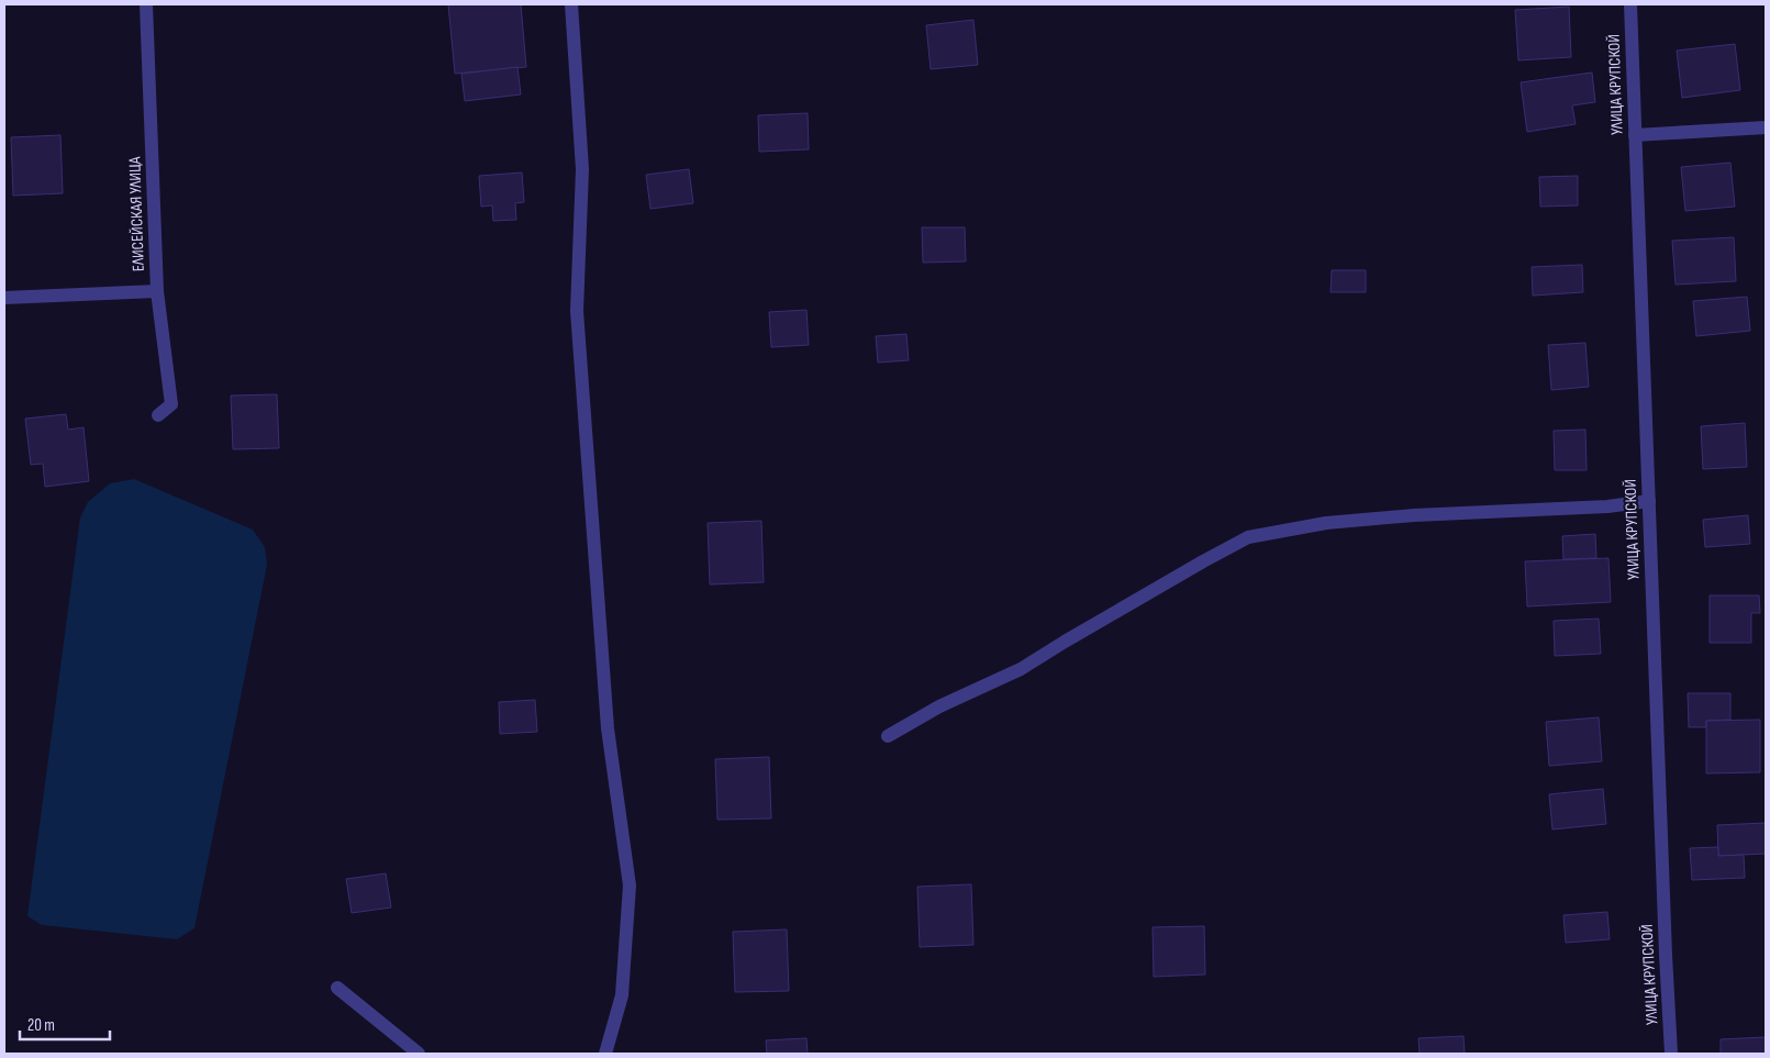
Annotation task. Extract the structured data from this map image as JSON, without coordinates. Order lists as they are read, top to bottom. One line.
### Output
{"streets":{"street":["УЛИЦА КРУПСКОЙ","ЕЛИСЕЙСКАЯ УЛИЦА"]},"scale_bar":"20 m"}
